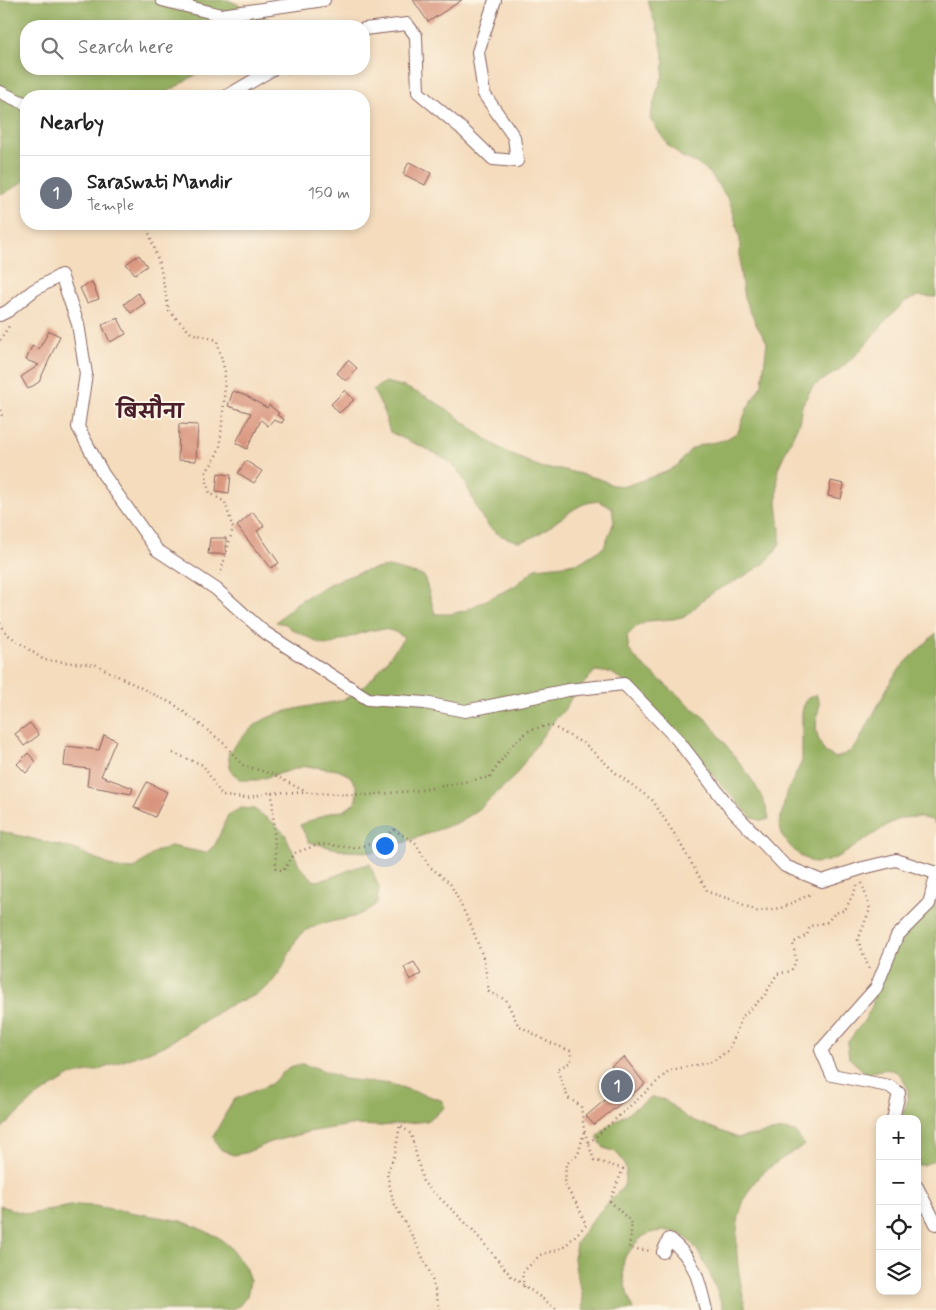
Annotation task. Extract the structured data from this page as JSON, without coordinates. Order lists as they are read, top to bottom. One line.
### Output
{"districts":["बिसौना"],"page":{"search":"Search here","heading":"Nearby","list":[{"mark":"1","name":"Saraswati Mandir","note":"Temple","value":"150 m"}],"pins":"1","map_buttons":["+","−"]}}
